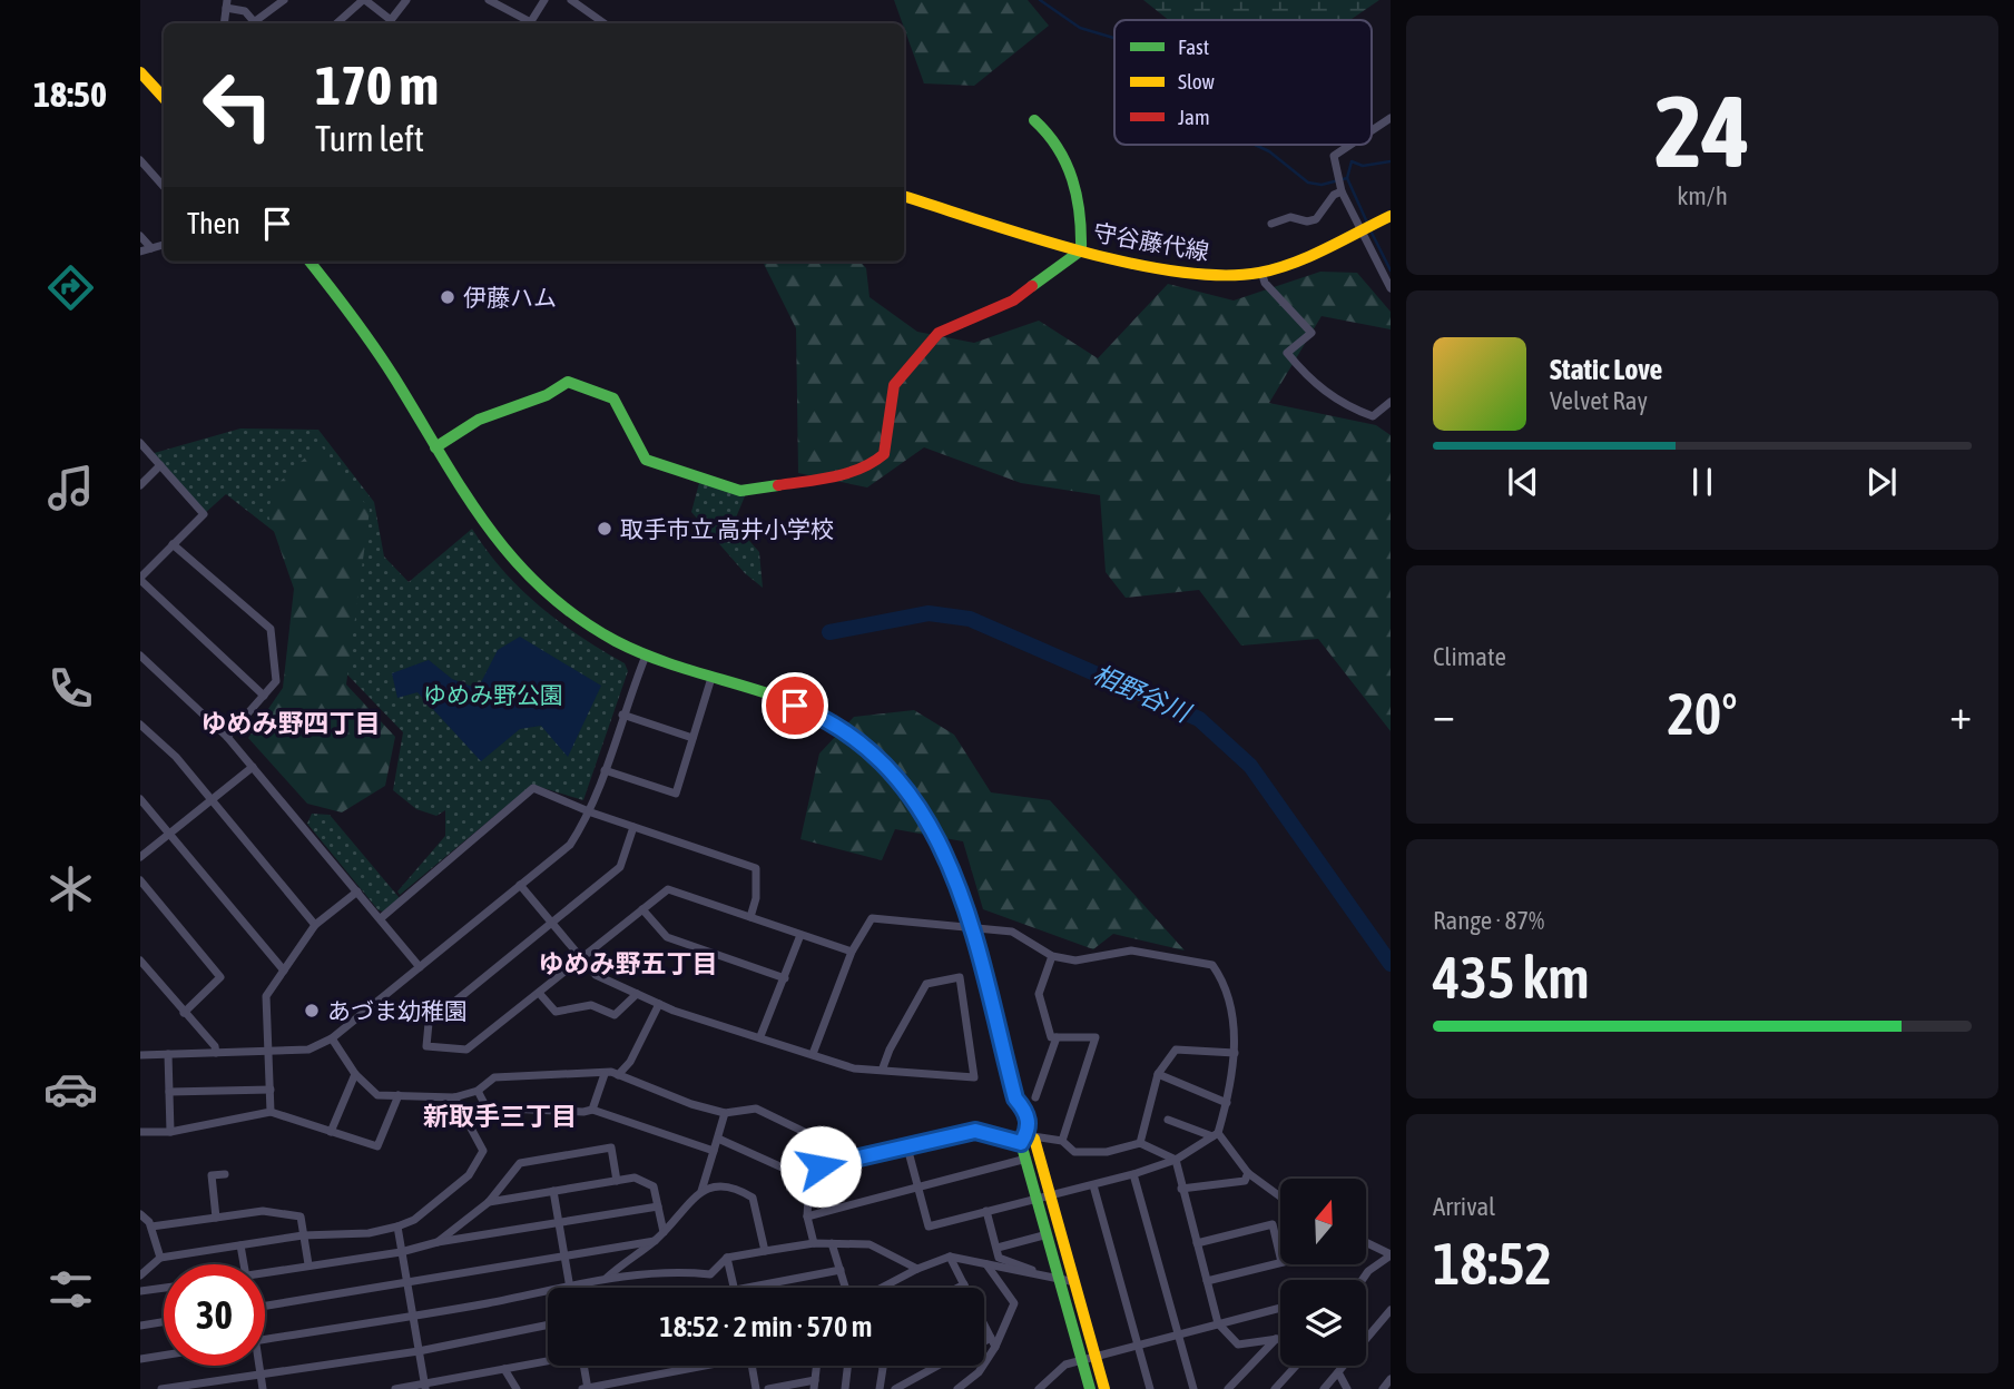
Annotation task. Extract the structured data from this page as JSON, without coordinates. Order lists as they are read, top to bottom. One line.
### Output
{"streets":{"street":["守谷藤代線"]},"districts":["ゆめみ野四丁目","ゆめみ野五丁目","新取手三丁目"],"water":["相野谷川"],"parks":["ゆめみ野公園"],"places":["伊藤ハム","取手市立 高井小学校","あづま幼稚園"],"legend":["Fast","Slow","Jam"],"north":"top","page":{"tabs":"18:50","tile":[["24","km/h"],"Climate",["Range · 87%","435 km"],["Arrival","18:52"]],"turn":["170 m","Turn left"],"then":"Then","song":["Static Love","Velvet Ray"],"heat":["−","20°","+"],"limit":"30","trip":"18:52 · 2 min · 570 m"}}
